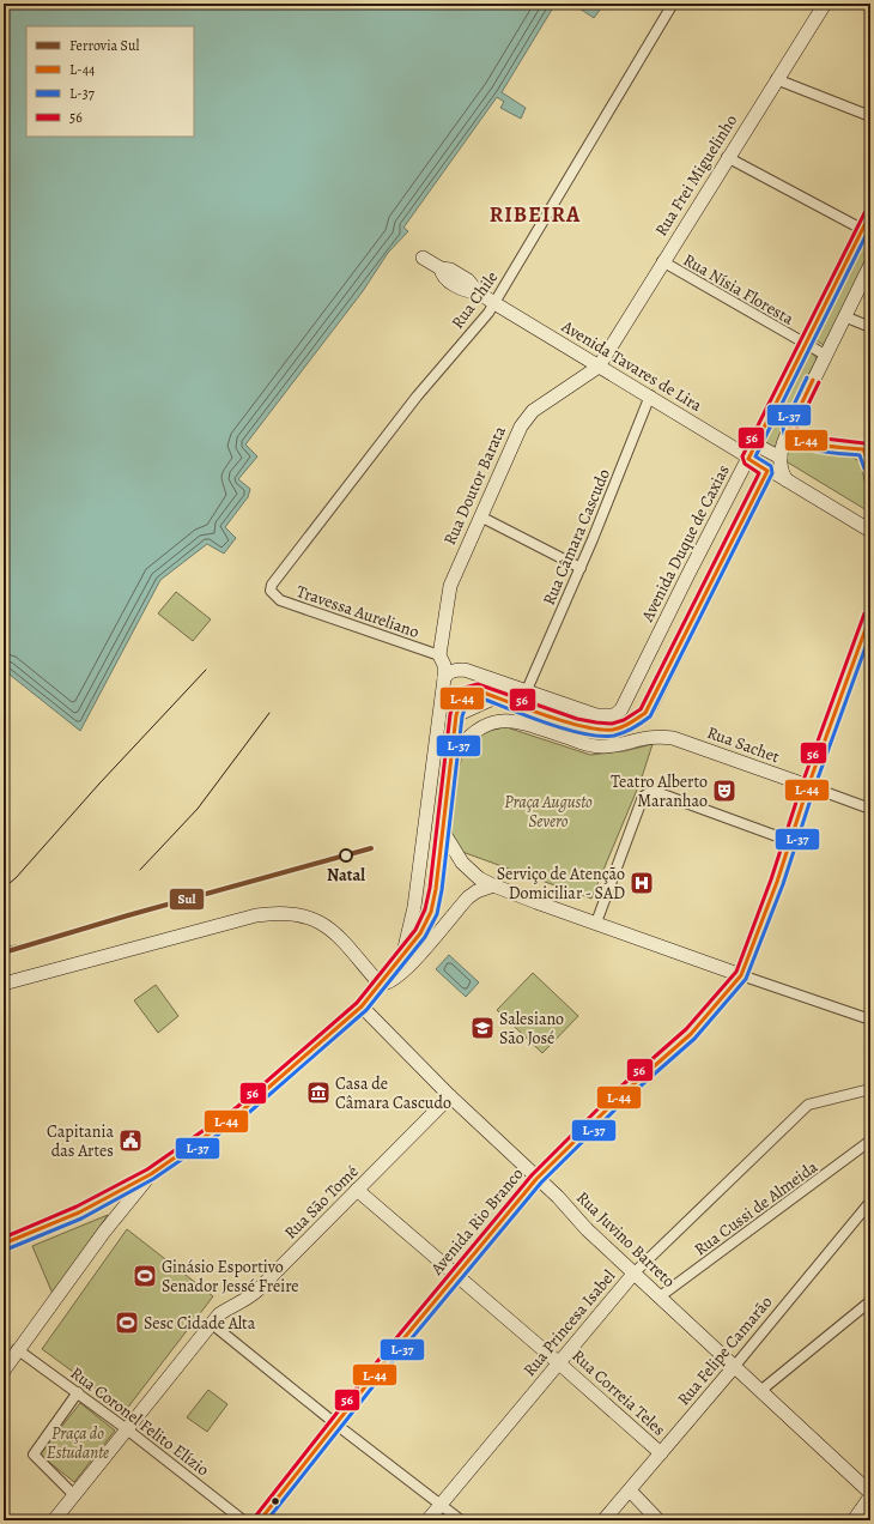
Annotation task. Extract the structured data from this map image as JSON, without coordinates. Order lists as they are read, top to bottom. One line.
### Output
{"streets":{"main road":["Avenida Rio Branco"],"street":["Rua Frei Miguelinho","Rua Nísia Floresta","Rua Chile","Avenida Tavares de Lira","Rua Doutor Barata","Rua Câmara Cascudo","Avenida Duque de Caxias","Travessa Aureliano","Rua Sachet","Rua São Tomé","Rua Cussi de Almeida","Rua Juvino Barreto","Rua Princesa Isabel","Rua Felipe Camarão","Rua Correia Teles","Rua Coronel Felito Elízio"]},"crossings":[["Rua Frei Miguelinho","Rua Nísia Floresta"],["Rua Frei Miguelinho","Avenida Tavares de Lira"],["Rua Frei Miguelinho","Rua Doutor Barata"],["Rua Nísia Floresta","Avenida Duque de Caxias"],["Rua Chile","Avenida Tavares de Lira"],["Rua Chile","Travessa Aureliano"],["Avenida Tavares de Lira","Rua Doutor Barata"],["Avenida Tavares de Lira","Rua Câmara Cascudo"],["Avenida Tavares de Lira","Avenida Duque de Caxias"],["Rua Doutor Barata","Travessa Aureliano"],["Rua Câmara Cascudo","Avenida Duque de Caxias"],["Rua Sachet","Avenida Rio Branco"],["Rua São Tomé","Rua Juvino Barreto"],["Rua São Tomé","Rua Correia Teles"],["Rua São Tomé","Rua Coronel Felito Elízio"],["Rua Cussi de Almeida","Rua Juvino Barreto"],["Avenida Rio Branco","Rua Juvino Barreto"],["Avenida Rio Branco","Rua Correia Teles"],["Rua Juvino Barreto","Rua Princesa Isabel"],["Rua Juvino Barreto","Rua Felipe Camarão"],["Rua Princesa Isabel","Rua Correia Teles"],["Rua Felipe Camarão","Rua Correia Teles"]],"districts":["RIBEIRA"],"parks":["Praça Augusto Severo","Praça do Estudante"],"places":{"theatre":["Teatro Alberto Maranhao"],"other":["Natal"],"hospital":["Serviço de Atenção Domiciliar - SAD"],"school or university":["Salesiano São José"],"museum":["Casa de Câmara Cascudo"],"public building":["Capitania das Artes"],"sports":["Ginásio Esportivo Senador Jessé Freire","Sesc Cidade Alta"]},"lines":["transit line 56","transit line L-44","transit line L-37","rail line Sul"],"legend":["Ferrovia Sul","L-44","L-37","56"]}
